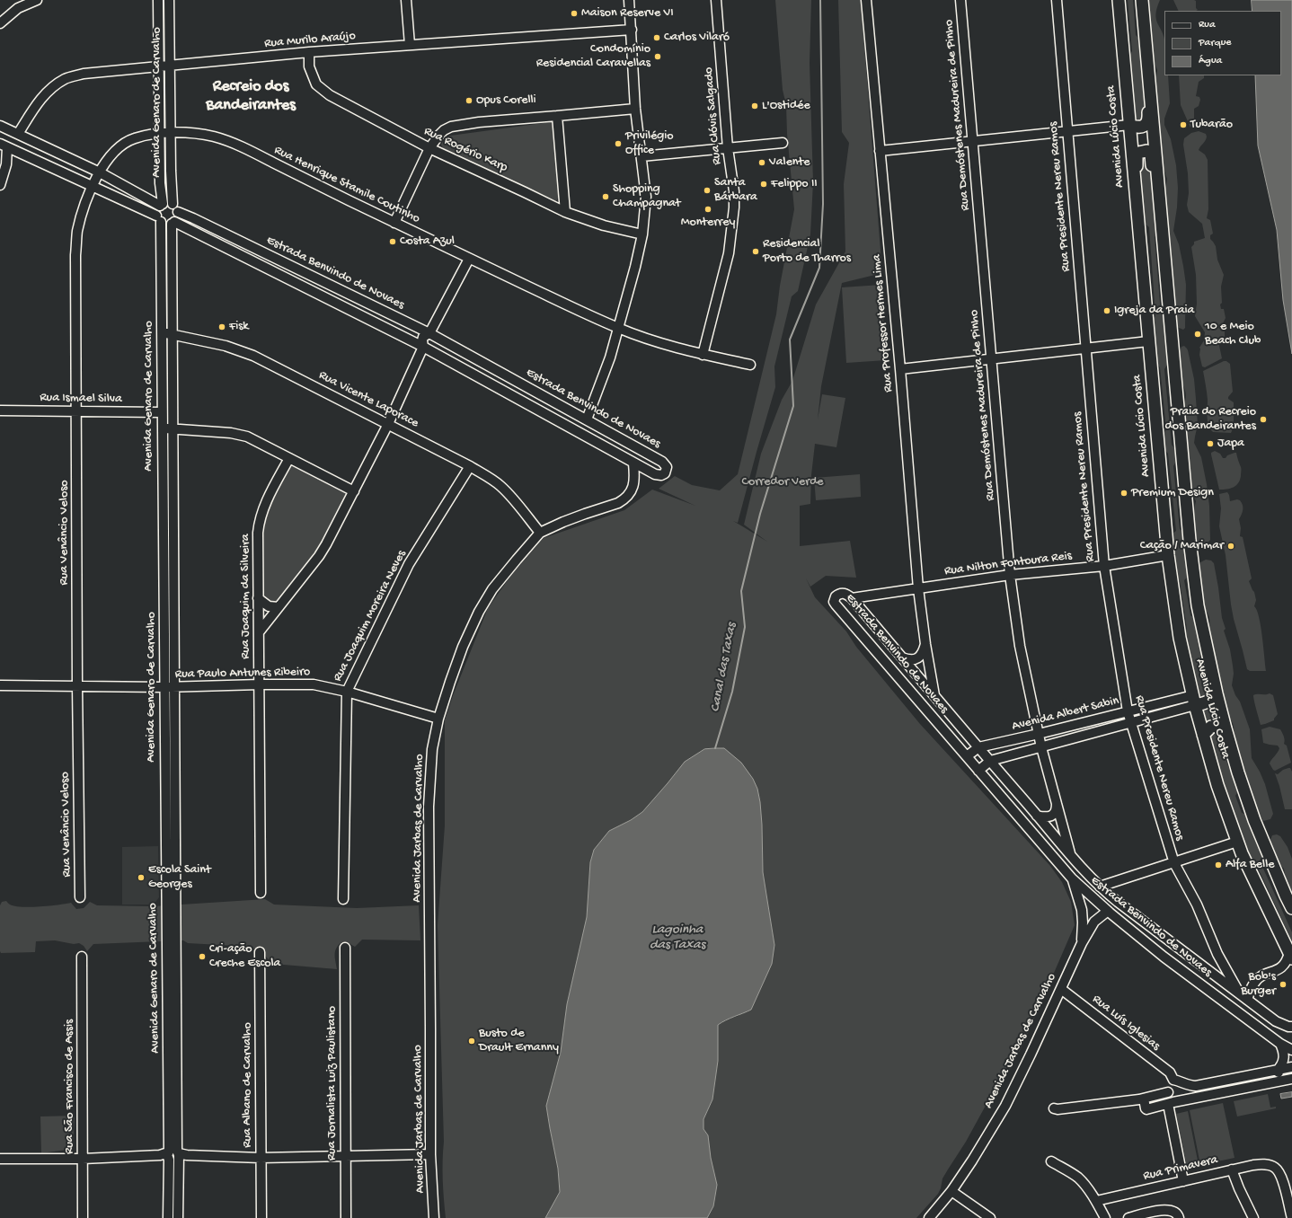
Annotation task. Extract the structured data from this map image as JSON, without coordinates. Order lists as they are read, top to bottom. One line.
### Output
{"streets":{"main road":["Avenida Lúcio Costa"],"street":["Rua Murilo Araújo","Avenida Genaro de Carvalho","Rua Demóstenes Madureira de Pinho","Rua Clóvis Salgado","Rua Rogério Karp","Rua Henrique Stamile Coutinho","Rua Presidente Nereu Ramos","Estrada Benvindo de Novaes","Rua Professor Hermes Lima","Rua Ismael Silva","Rua Vicente Laporace","Rua Venâncio Veloso","Rua Nilton Fontoura Reis","Rua Joaquim da Silveira","Rua Joaquim Moreira Neves","Rua Paulo Antunes Ribeiro","Avenida Albert Sabin","Avenida Jarbas de Carvalho","Rua Luís Iglesias","Rua Jornalista Luiz Paulistano","Rua Albano de Carvalho","Rua São Francisco de Assis","Rua Primavera"]},"crossings":[["Rua Murilo Araújo","Avenida Genaro de Carvalho"],["Rua Murilo Araújo","Rua Rogério Karp"],["Avenida Genaro de Carvalho","Rua Henrique Stamile Coutinho"],["Avenida Genaro de Carvalho","Estrada Benvindo de Novaes"],["Avenida Genaro de Carvalho","Rua Ismael Silva"],["Avenida Genaro de Carvalho","Rua Vicente Laporace"],["Avenida Genaro de Carvalho","Rua Paulo Antunes Ribeiro"],["Rua Demóstenes Madureira de Pinho","Estrada Benvindo de Novaes"],["Rua Demóstenes Madureira de Pinho","Rua Nilton Fontoura Reis"],["Rua Demóstenes Madureira de Pinho","Avenida Albert Sabin"],["Rua Clóvis Salgado","Rua Henrique Stamile Coutinho"],["Avenida Lúcio Costa","Rua Nilton Fontoura Reis"],["Avenida Lúcio Costa","Avenida Albert Sabin"],["Rua Henrique Stamile Coutinho","Rua Venâncio Veloso"],["Rua Presidente Nereu Ramos","Estrada Benvindo de Novaes"],["Rua Presidente Nereu Ramos","Rua Nilton Fontoura Reis"],["Rua Presidente Nereu Ramos","Avenida Albert Sabin"],["Estrada Benvindo de Novaes","Rua Professor Hermes Lima"],["Estrada Benvindo de Novaes","Rua Nilton Fontoura Reis"],["Estrada Benvindo de Novaes","Avenida Albert Sabin"],["Estrada Benvindo de Novaes","Avenida Jarbas de Carvalho"],["Rua Professor Hermes Lima","Rua Nilton Fontoura Reis"],["Rua Ismael Silva","Rua Venâncio Veloso"],["Rua Vicente Laporace","Rua Joaquim Moreira Neves"],["Rua Vicente Laporace","Avenida Jarbas de Carvalho"],["Rua Venâncio Veloso","Rua Paulo Antunes Ribeiro"],["Rua Joaquim da Silveira","Rua Paulo Antunes Ribeiro"],["Rua Joaquim Moreira Neves","Rua Paulo Antunes Ribeiro"],["Rua Paulo Antunes Ribeiro","Avenida Jarbas de Carvalho"],["Avenida Jarbas de Carvalho","Rua Luís Iglesias"]],"districts":["Recreio dos Bandeirantes"],"water":["Canal das Taxas","Lagoinha das Taxas"],"parks":["Corredor Verde"],"places":["Maison Reserve VI","Carlos Vilaró","Condomínio Residencial Caravellas","Opus Corelli","L'Ostidée","Tubarão","Privilégio Office","Valente","Felippo II","Santa Bárbara","Shopping Champagnat","Monterrey","Costa Azul","Residencial Porto de Tharros","Igreja da Praia","Fisk","10 e Meio Beach Club","Praia do Recreio dos Bandeirantes","Japa","Premium Design","Cação / Marimar","Alfa Belle","Escola Saint Georges","Cri-ação Creche Escola","Bob's Burger","Busto de Drault Ernanny"],"legend":["Rua","Parque","Água"]}
